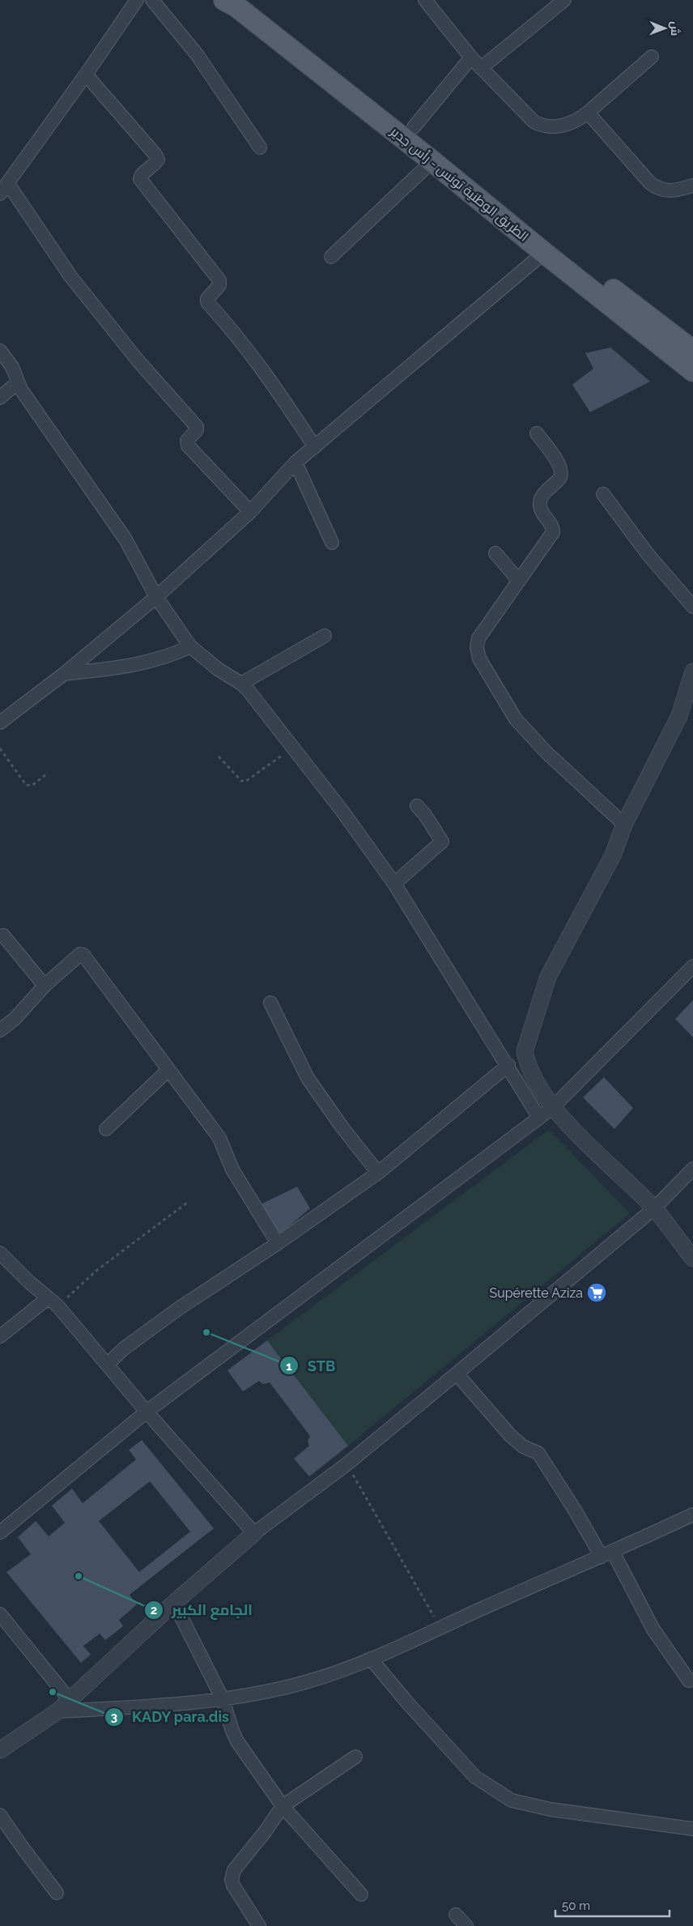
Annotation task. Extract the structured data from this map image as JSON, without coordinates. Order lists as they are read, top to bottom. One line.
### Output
{"streets":{"main road":["الطريق الوطنية تونس - رأس جدير"]},"places":{"supermarket":["Supérette Aziza"],"other":["STB","الجامع الكبير","KADY para.dis"]},"scale_bar":"50 m","north":"right"}
